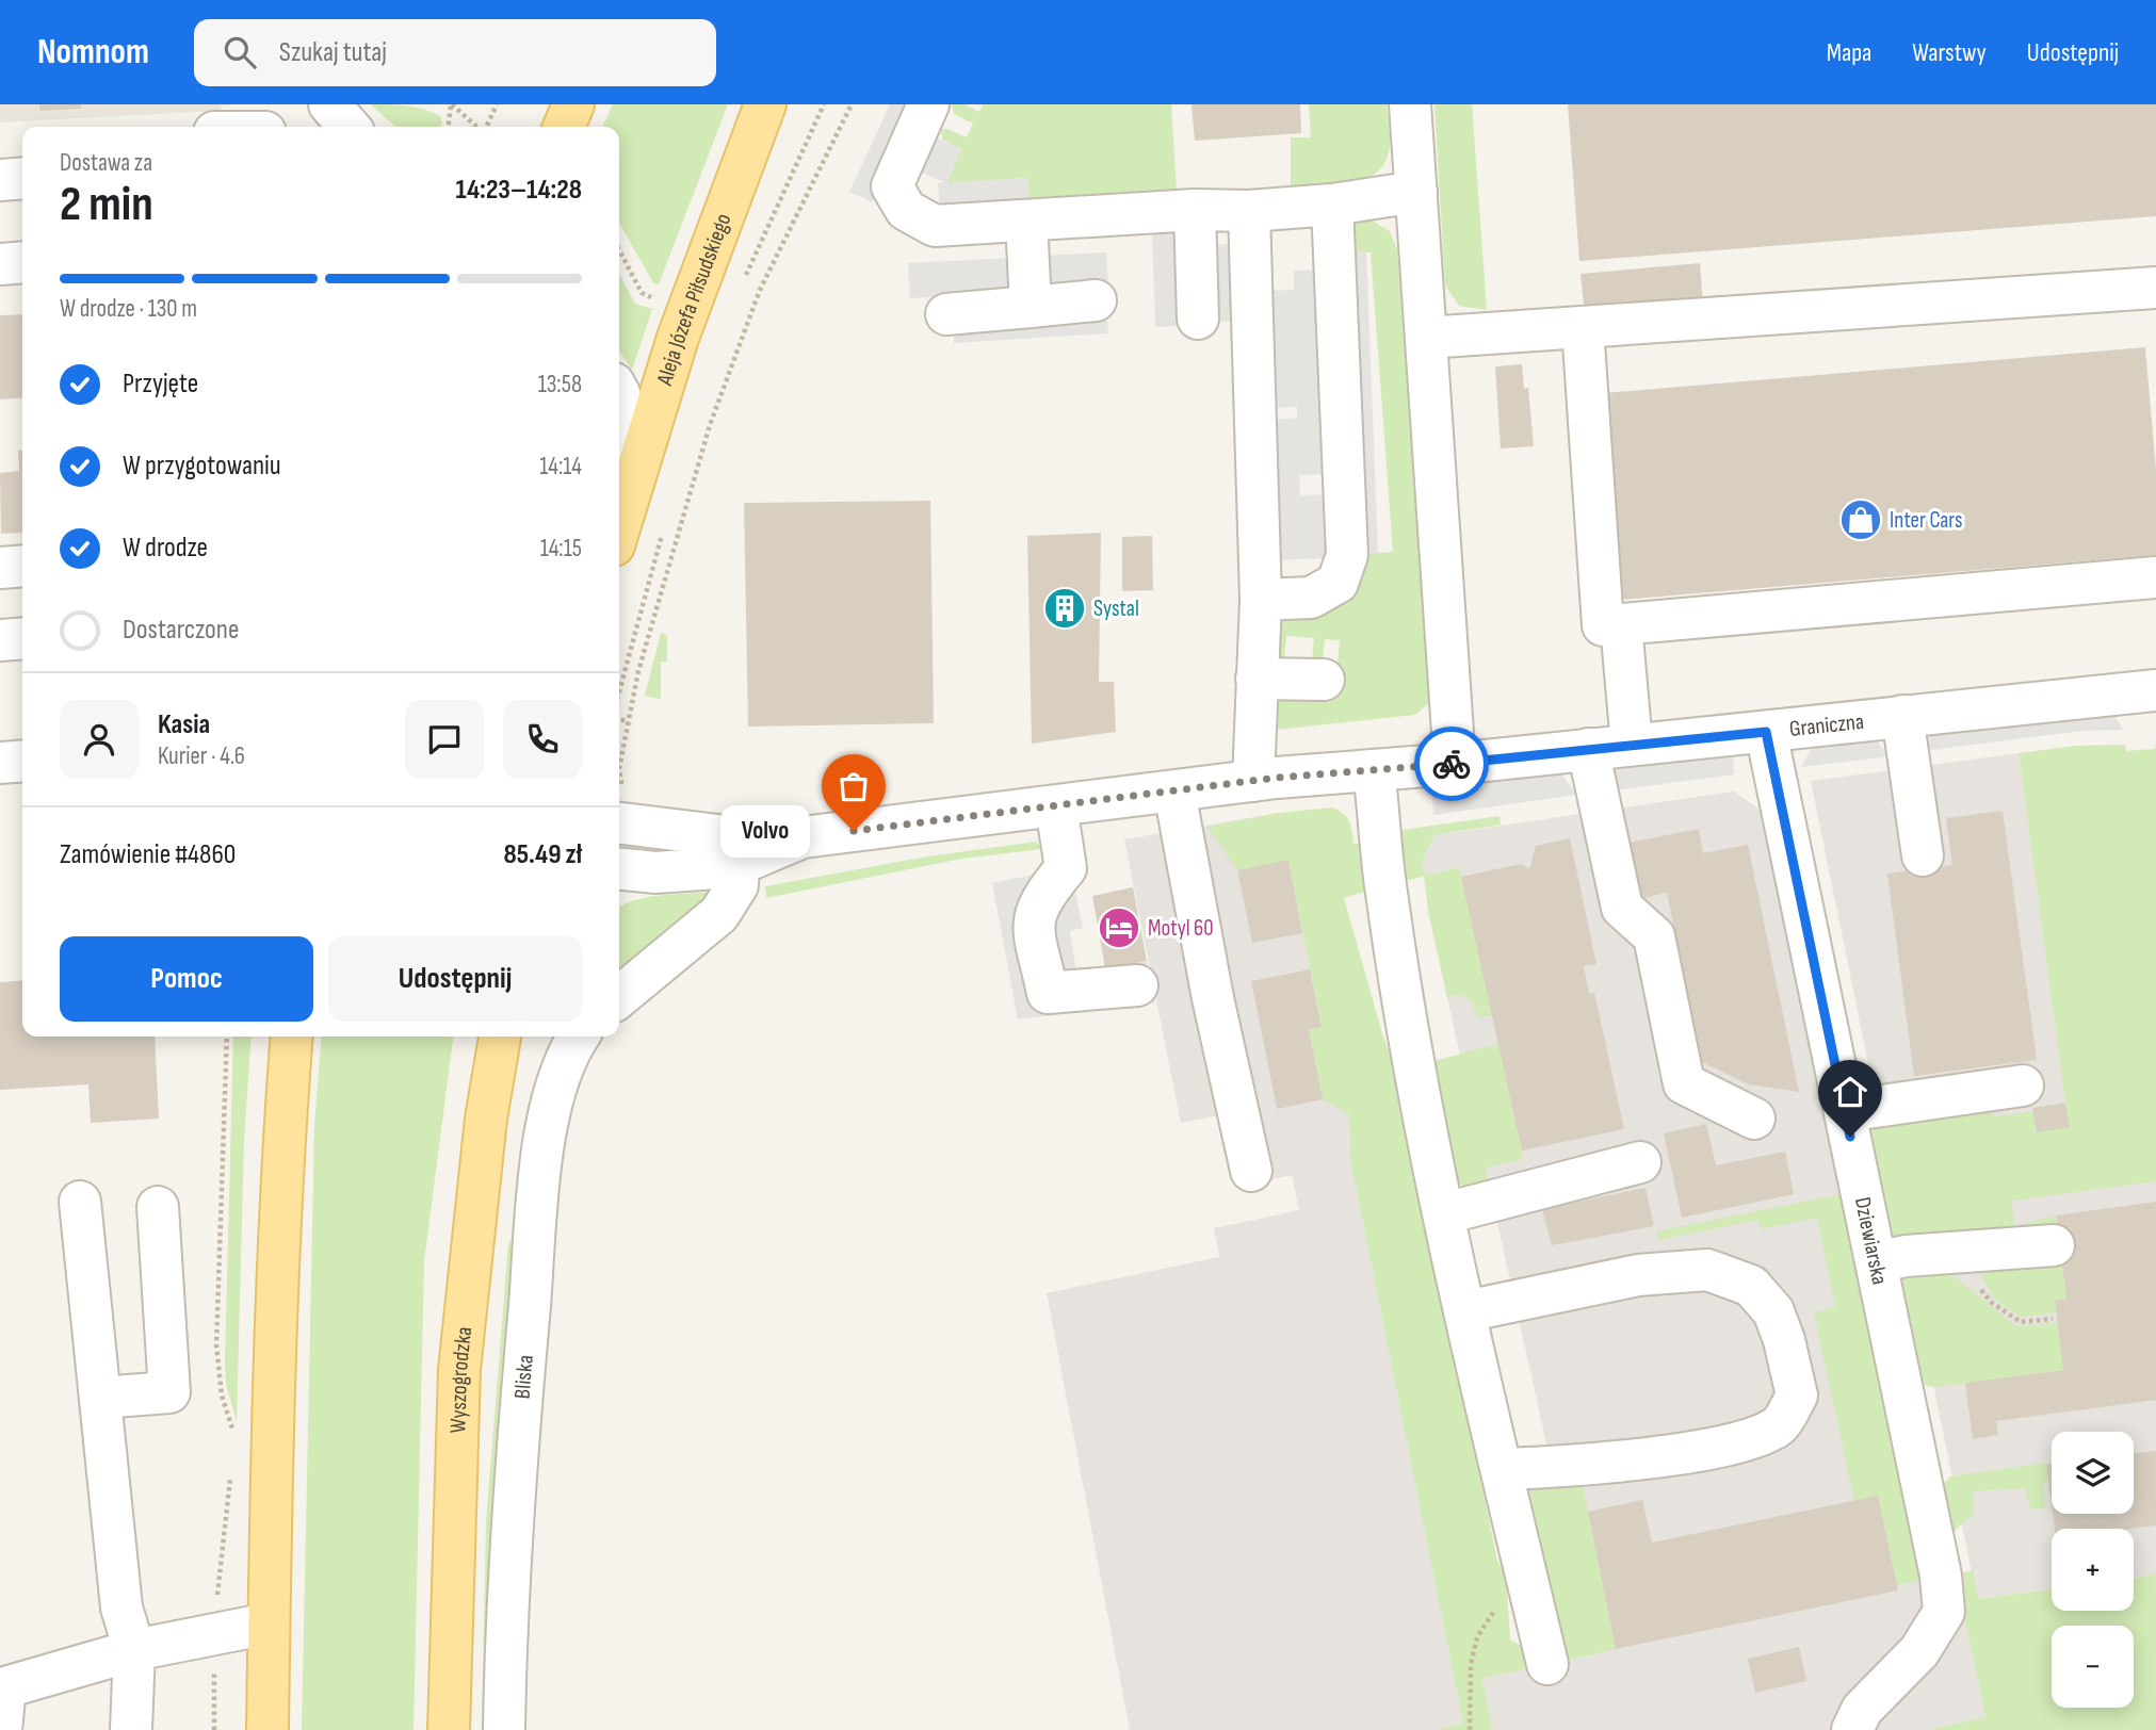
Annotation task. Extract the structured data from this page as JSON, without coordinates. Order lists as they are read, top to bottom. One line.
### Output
{"streets":{"main road":["Aleja Józefa Piłsudskiego","Wyszogrodzka"],"street":["Graniczna","Dziewiarska","Bliska"]},"crossings":[["Graniczna","Dziewiarska"]],"places":{"shop":["Inter Cars"],"building":["Systal"],"other":["Volvo"],"hotel":["Motyl 60"]},"page":{"header":"Nomnom","search":"Szukaj tutaj","nav":["Mapa","Warstwy","Udostępnij"],"heading":["2 min","Dostawa za","14:23–14:28"],"panel":["Kasia","Kurier · 4.6","Zamówienie #4860","85.49 zł"],"bar":"W drodze · 130 m","list":[["Przyjęte","13:58"],["W przygotowaniu","14:14"],["W drodze","14:15"],"Dostarczone"],"bubble":"Volvo","buttons":["Pomoc","Udostępnij"],"map_buttons":["+","−"]}}
